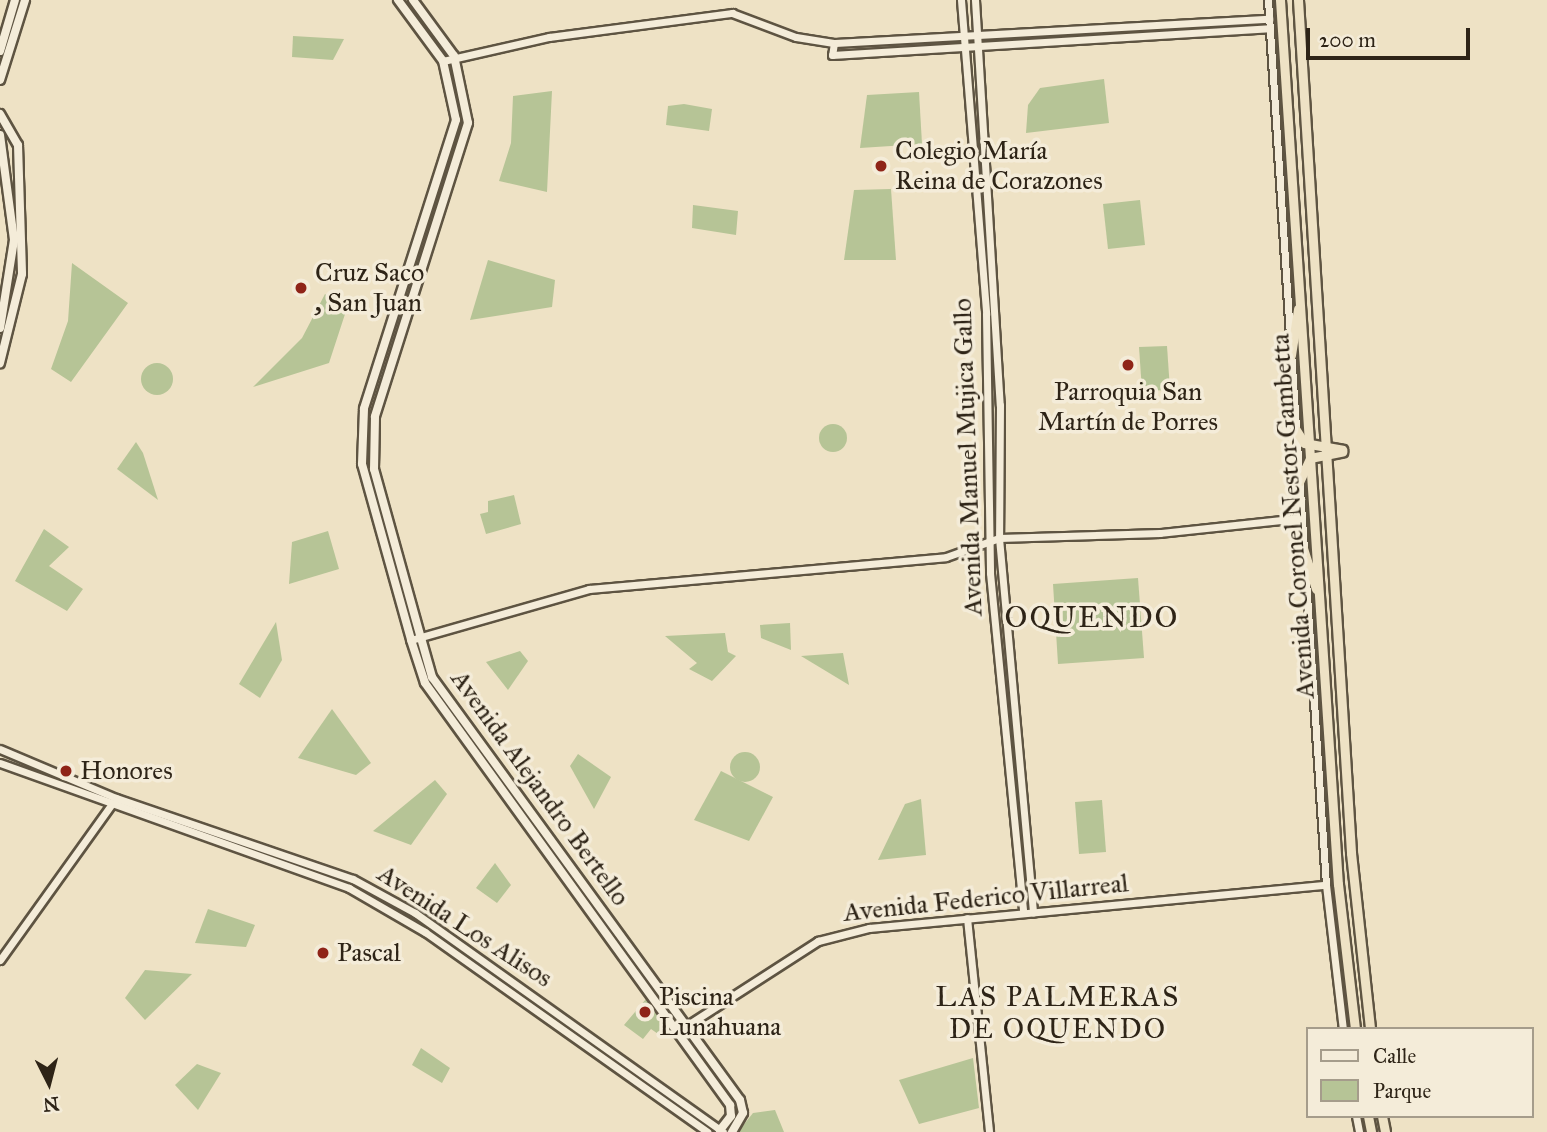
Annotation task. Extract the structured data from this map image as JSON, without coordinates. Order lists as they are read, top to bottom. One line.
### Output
{"streets":{"highway":["Avenida Coronel Nestor Gambetta"],"main road":["Avenida Alejandro Bertello"],"street":["Avenida Manuel Mujica Gallo","Avenida Federico Villarreal","Avenida Los Alisos"]},"crossings":[["Avenida Manuel Mujica Gallo","Avenida Federico Villarreal"],["Avenida Alejandro Bertello","Avenida Federico Villarreal"],["Avenida Alejandro Bertello","Avenida Los Alisos"]],"districts":["OQUENDO","LAS PALMERAS DE OQUENDO"],"places":["Colegio María Reina de Corazones","Cruz Saco , San Juan","Parroquia San Martín de Porres","Honores","Pascal","Piscina Lunahuana"],"legend":["Calle","Parque"],"scale_bar":"200 m","north":"bottom"}
